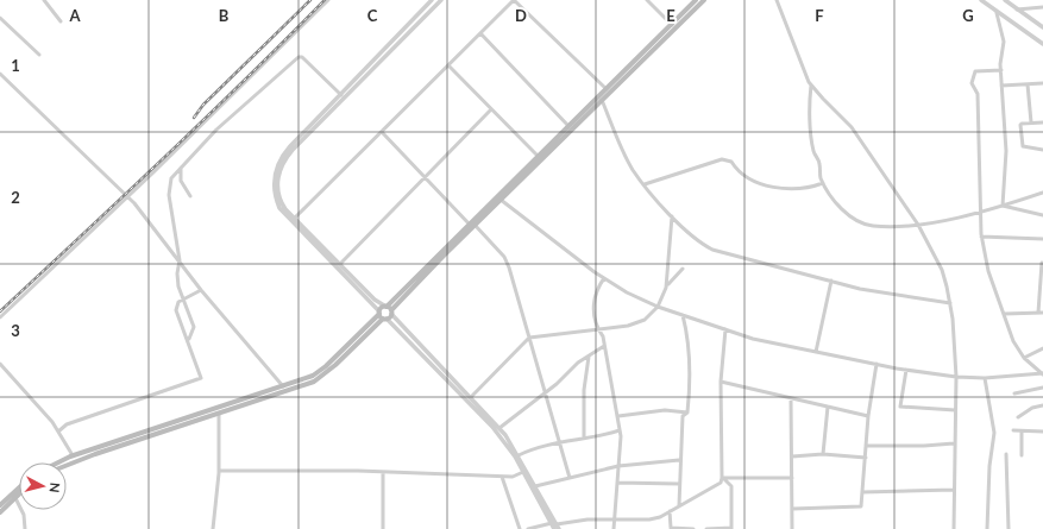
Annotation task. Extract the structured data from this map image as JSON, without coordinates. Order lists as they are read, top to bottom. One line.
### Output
{"north":"right","grid":{"columns":["A","B","C","D","E","F","G"],"rows":["1","2","3"]}}
